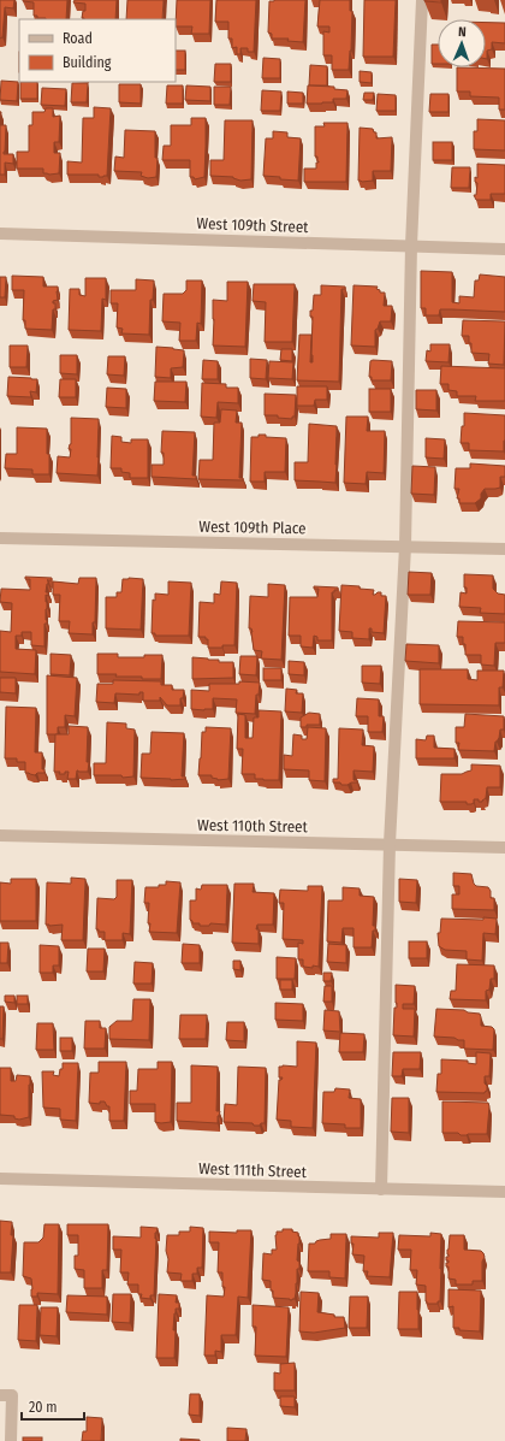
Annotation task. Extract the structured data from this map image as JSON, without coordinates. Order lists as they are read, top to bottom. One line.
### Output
{"streets":{"street":["West 109th Street","West 109th Place","West 110th Street","West 111th Street"]},"legend":["Road","Building"],"scale_bar":"20 m","north":"top"}
